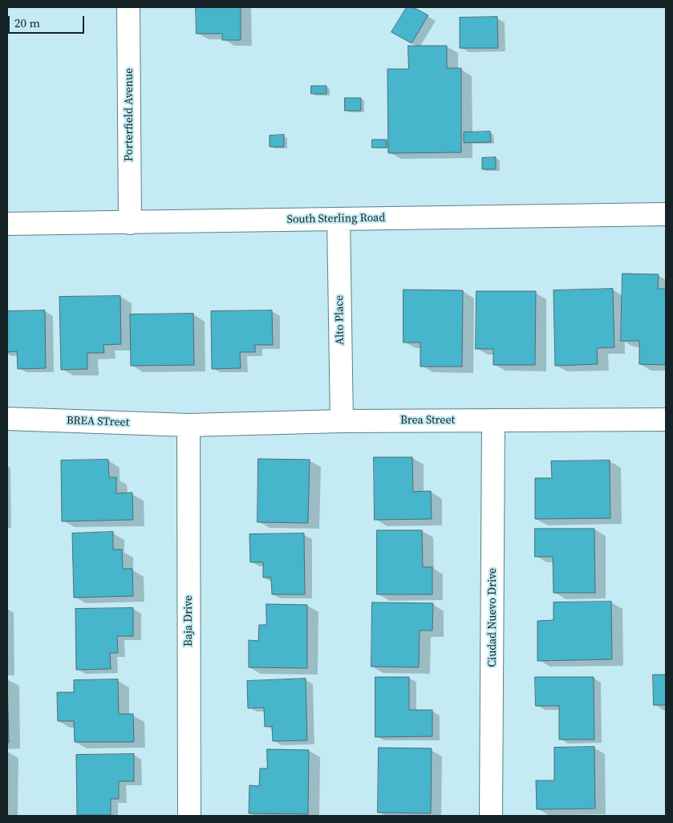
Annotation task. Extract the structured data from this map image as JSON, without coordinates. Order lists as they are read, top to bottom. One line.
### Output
{"streets":{"street":["Porterfield Avenue","South Sterling Road","Alto Place","Brea Street","BREA STreet","Ciudad Nuevo Drive","Baja Drive"]},"crossings":[["Porterfield Avenue","South Sterling Road"],["South Sterling Road","Alto Place"],["Alto Place","Brea Street"],["Brea Street","BREA STreet"],["Brea Street","Ciudad Nuevo Drive"],["Brea Street","Baja Drive"],["BREA STreet","Baja Drive"]],"scale_bar":"20 m"}
